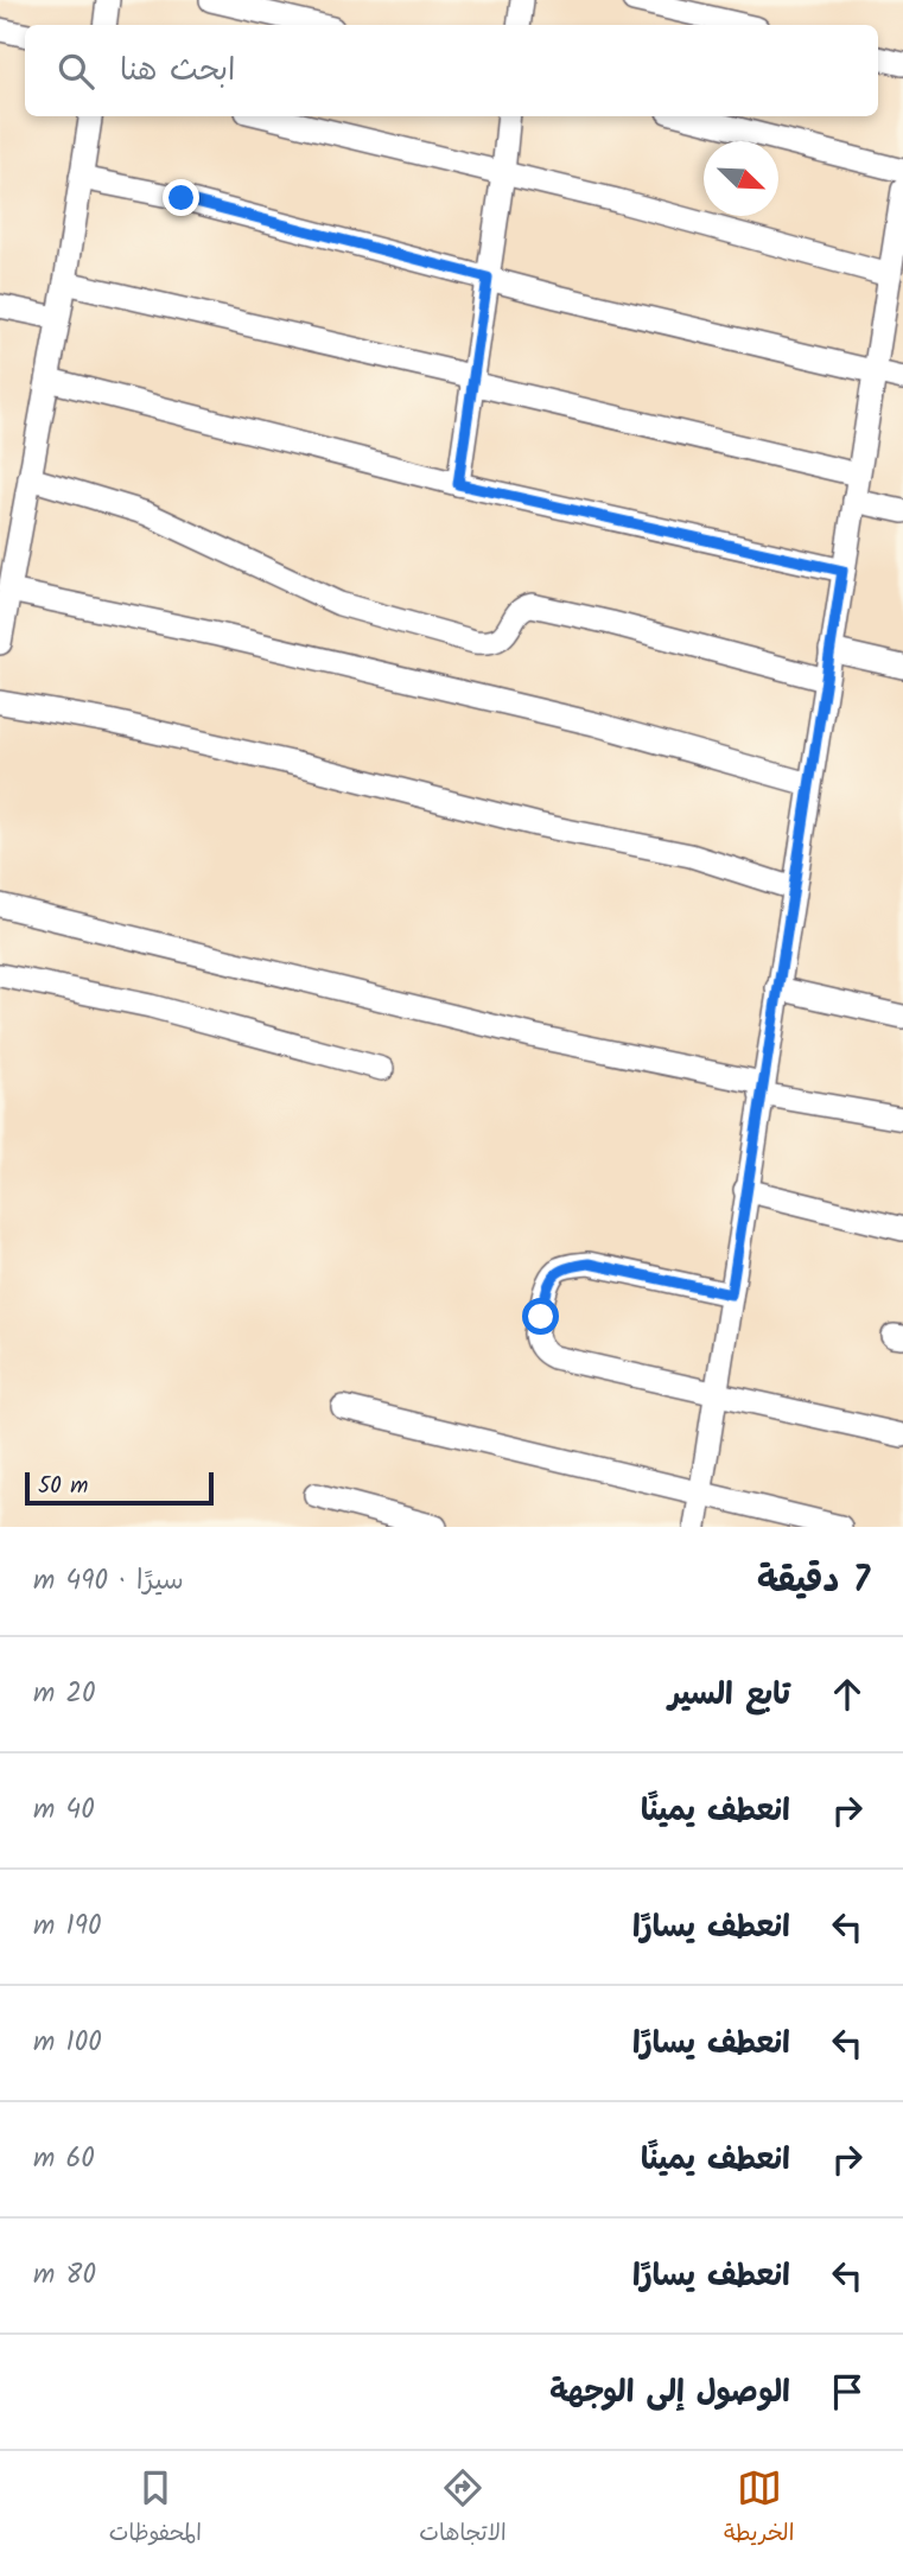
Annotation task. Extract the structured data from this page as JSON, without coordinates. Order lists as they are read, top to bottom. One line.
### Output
{"scale_bar":"50 m","north":"bottom right","page":{"search":"ابحث هنا","scale":"50 m","heading":["7 دقيقة","سيرًا · 490 m"],"list":[["تابع السير","20 m"],["انعطف يمينًا","40 m"],["انعطف يسارًا","190 m"],["انعطف يسارًا","100 m"],["انعطف يمينًا","60 m"],["انعطف يسارًا","80 m"],"الوصول إلى الوجهة"],"nav":["الخريطة","الاتجاهات","المحفوظات"]}}
